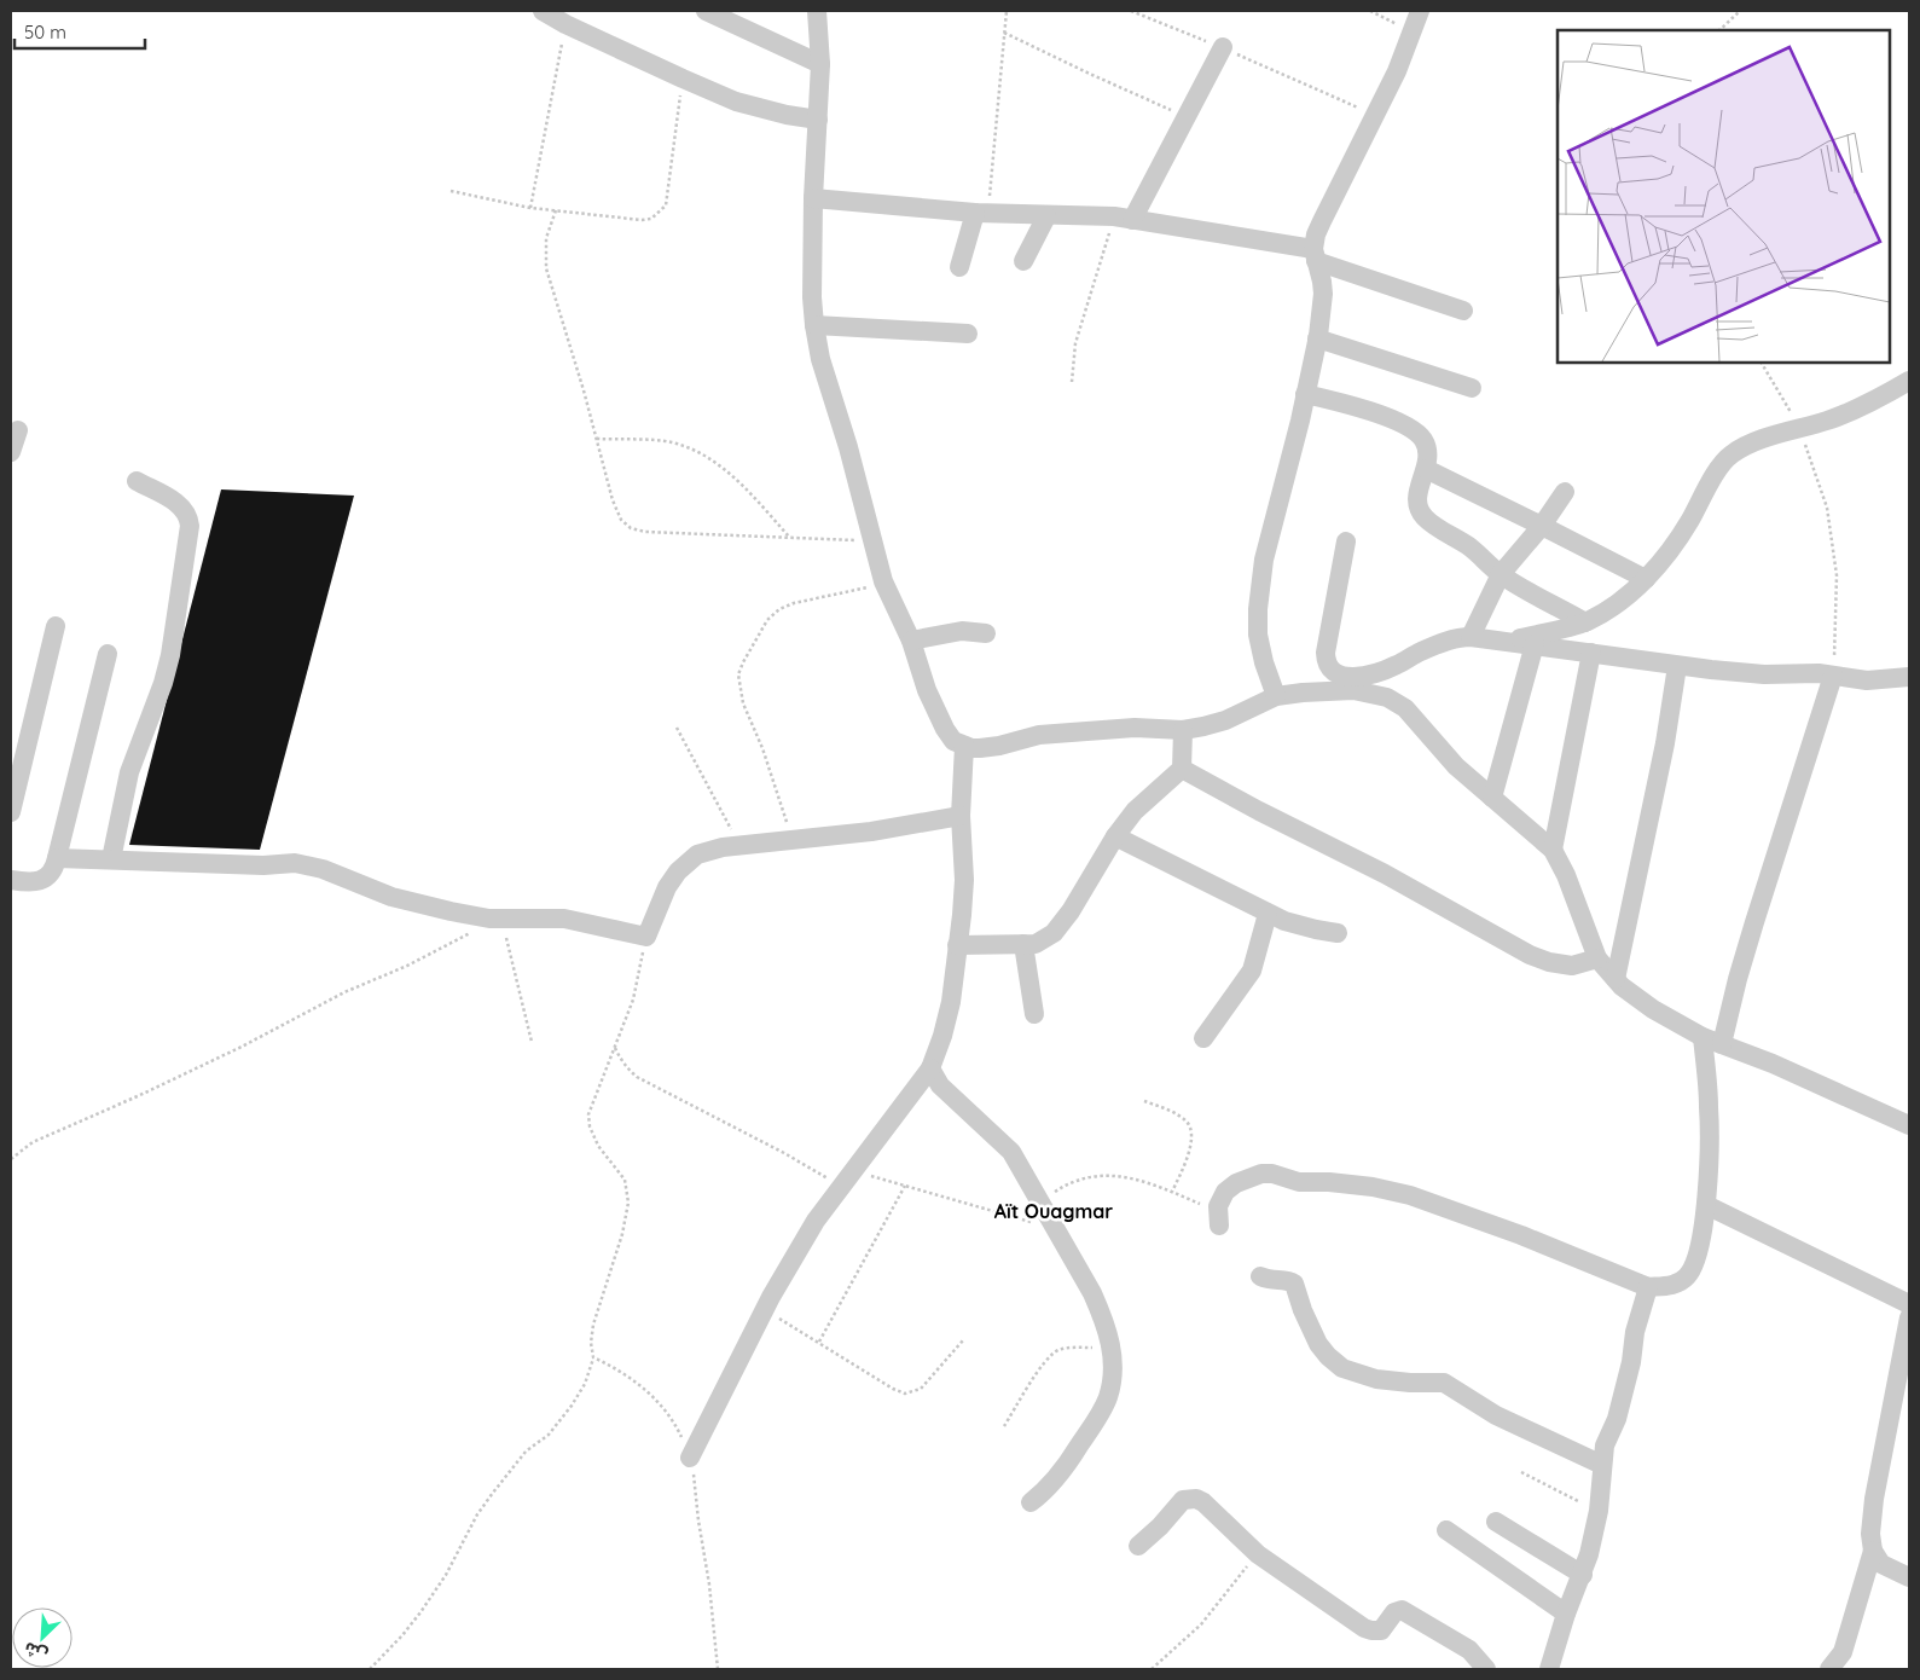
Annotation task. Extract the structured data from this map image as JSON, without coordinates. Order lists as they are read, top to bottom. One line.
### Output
{"districts":["Aït Ouagmar"],"scale_bar":"50 m","north":"bottom left"}
